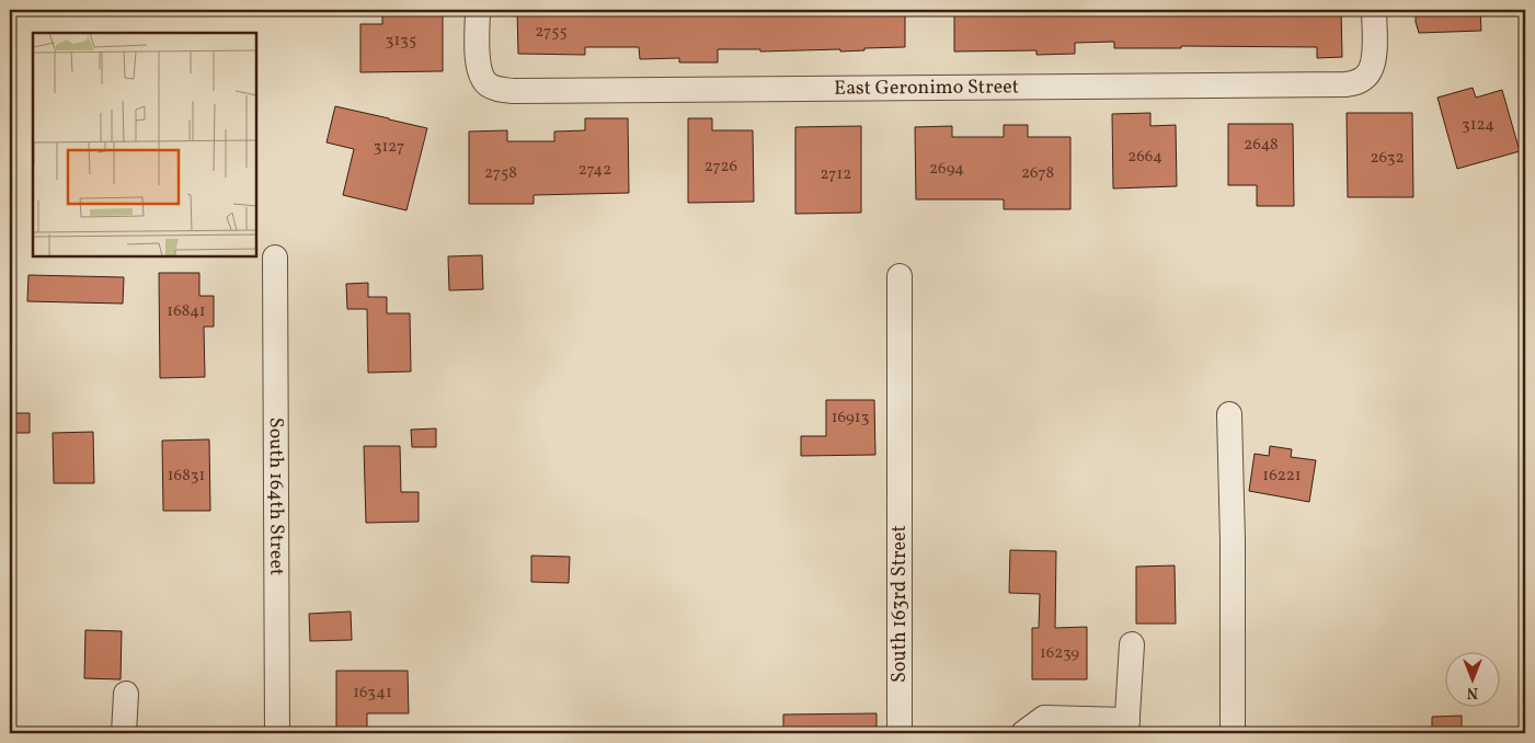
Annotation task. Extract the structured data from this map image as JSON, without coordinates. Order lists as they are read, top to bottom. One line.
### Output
{"streets":{"street":["East Geronimo Street","South 164th Street","South 163rd Street"]},"house_numbers":["2755","3135","3124","2648","3127","2664","2632","2726","2694","2742","2758","2678","2712","16841","16913","16831","16221","16239","16341"],"north":"bottom"}
